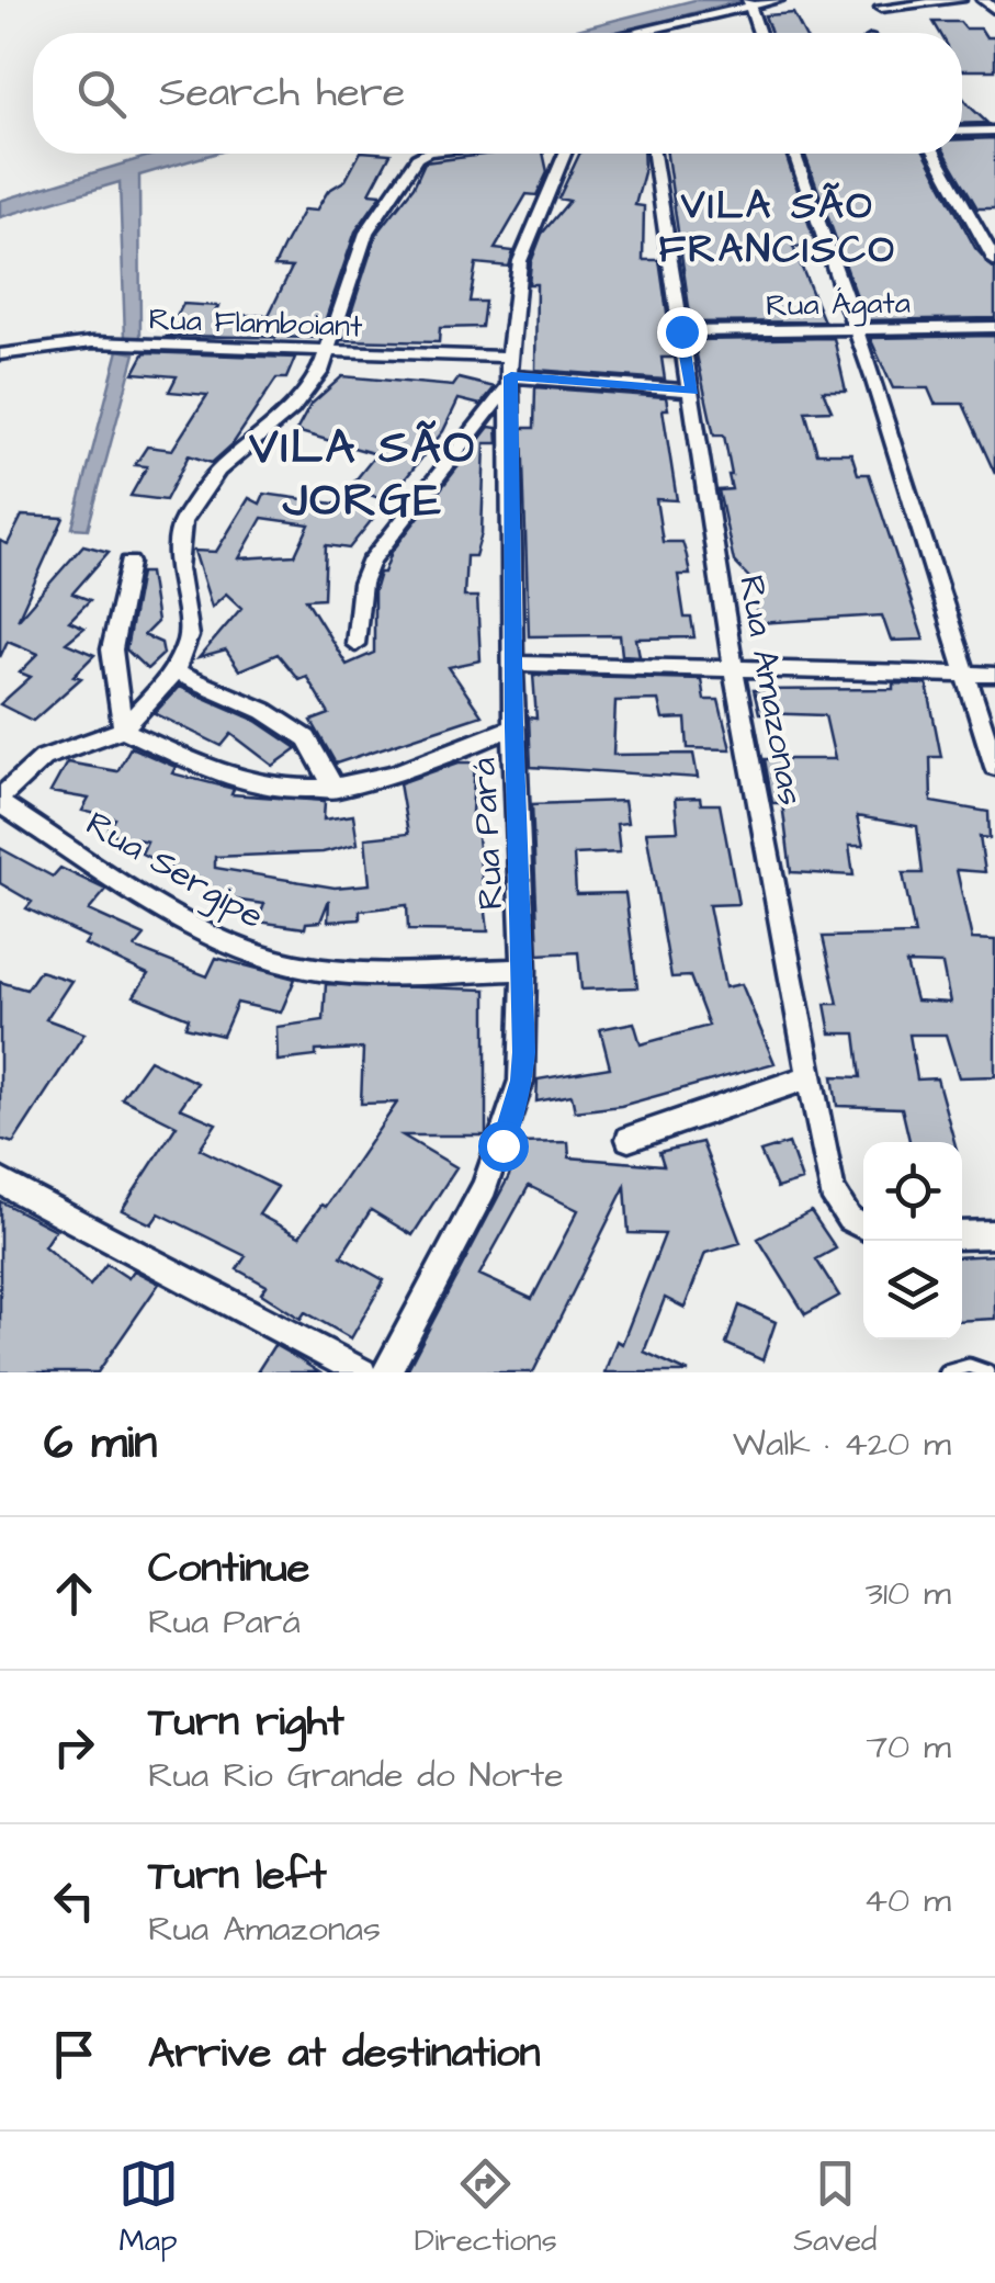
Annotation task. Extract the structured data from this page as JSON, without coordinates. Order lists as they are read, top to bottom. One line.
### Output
{"streets":{"street":["Rua Ágata","Rua Flamboiant","Rua Amazonas","Rua Pará","Rua Sergipe"]},"crossings":[["Rua Ágata","Rua Amazonas"],["Rua Flamboiant","Rua Amazonas"],["Rua Flamboiant","Rua Pará"],["Rua Pará","Rua Sergipe"]],"districts":["VILA SÃO FRANCISCO","VILA SÃO JORGE"],"page":{"search":"Search here","heading":["6 min","Walk · 420 m"],"list":[["Continue","Rua Pará","310 m"],["Turn right","Rua Rio Grande do Norte","70 m"],["Turn left","Rua Amazonas","40 m"],"Arrive at destination"],"nav":["Map","Directions","Saved"]}}
